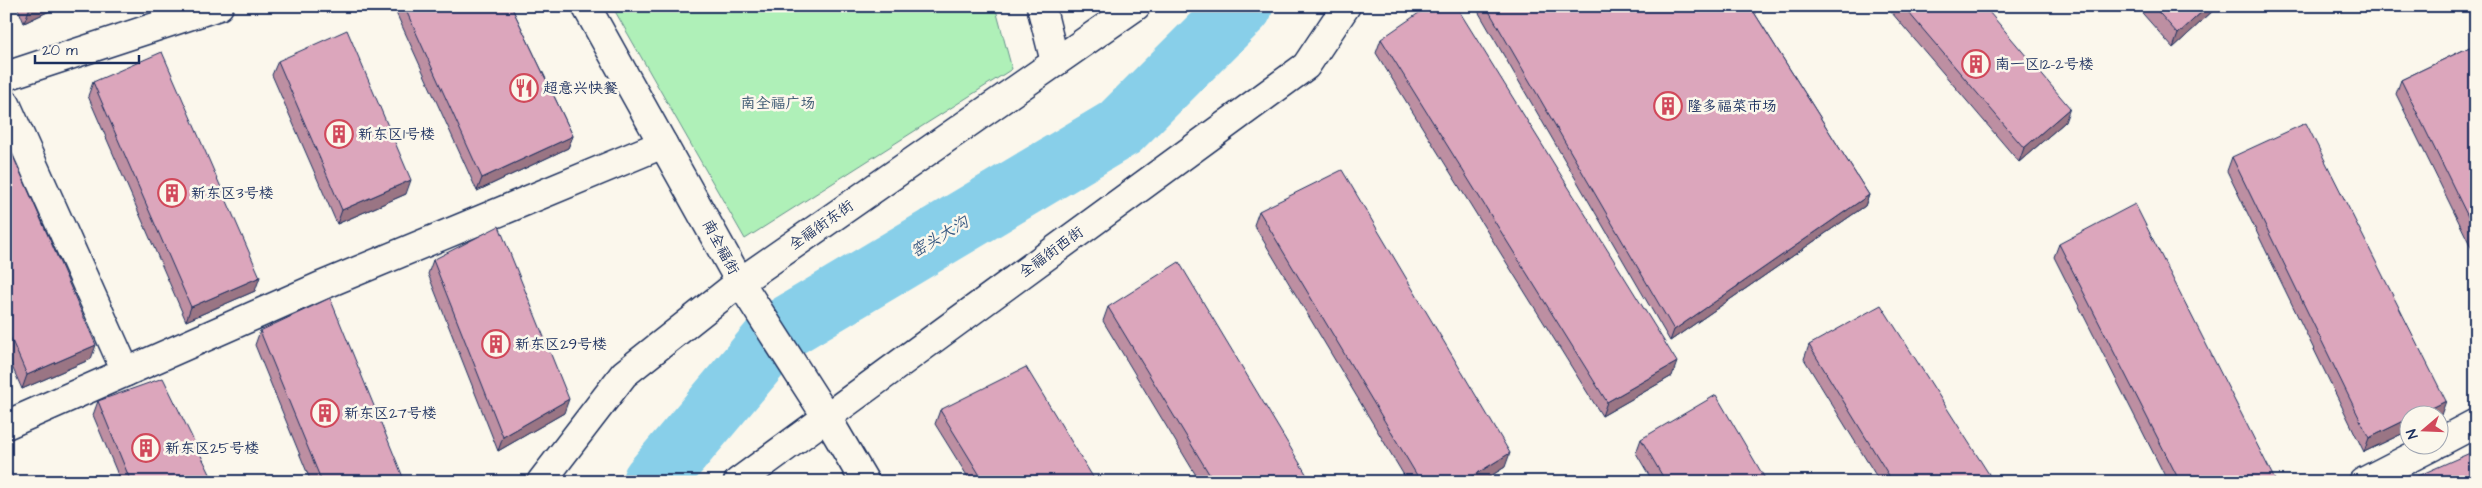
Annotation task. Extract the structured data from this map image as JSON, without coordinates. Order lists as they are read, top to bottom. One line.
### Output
{"streets":{"street":["全福街东街","南全福街","全福街西街"]},"crossings":[["全福街东街","南全福街"],["南全福街","全福街西街"]],"water":["窑头大沟"],"parks":["南全福广场"],"places":{"building":["南一区12-2号楼","隆多福菜市场","新东区1号楼","新东区3号楼","新东区29号楼","新东区27号楼","新东区25号楼"],"restaurant":["超意兴快餐"]},"scale_bar":"20 m","north":"left"}
